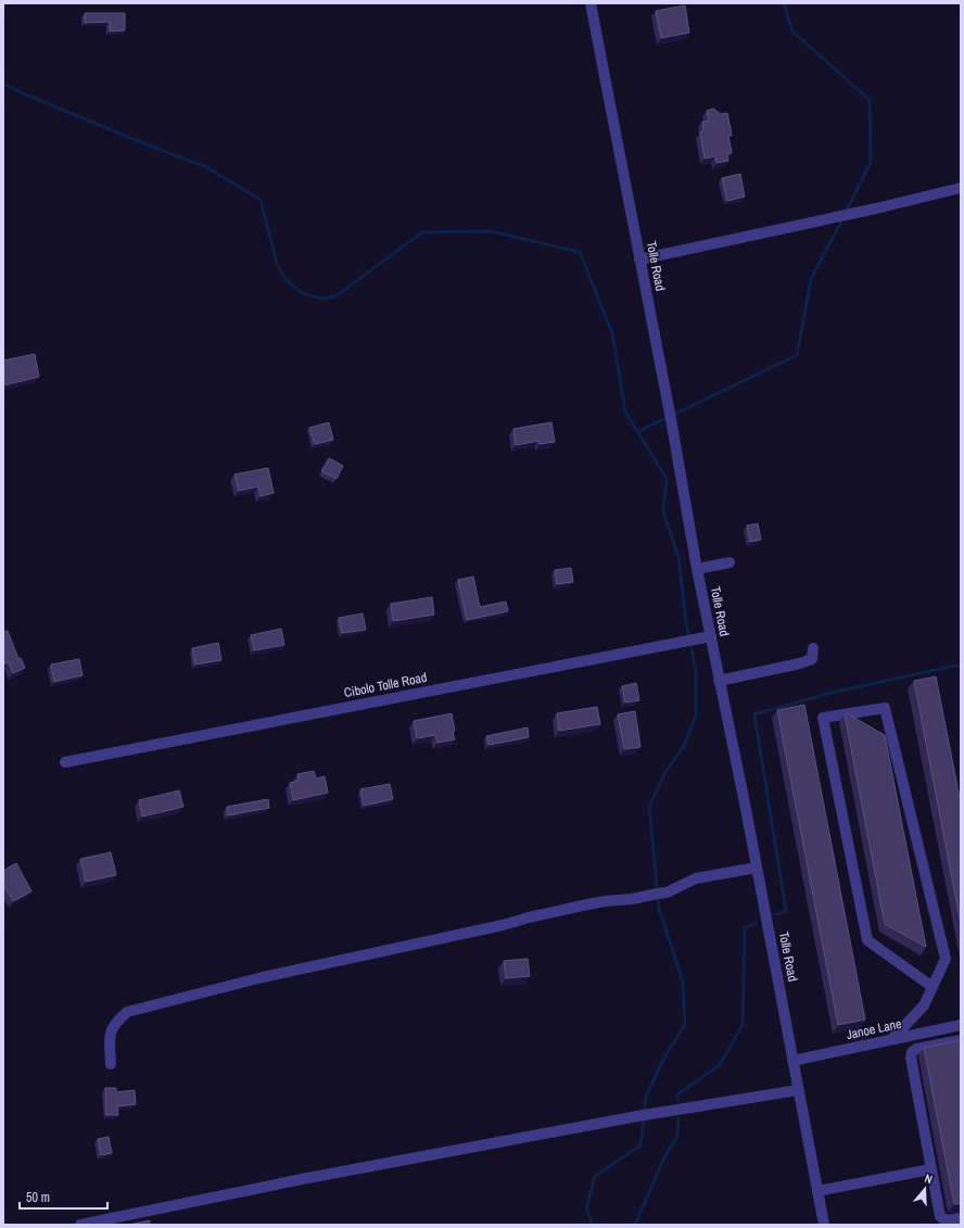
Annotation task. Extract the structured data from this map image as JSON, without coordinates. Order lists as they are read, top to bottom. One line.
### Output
{"streets":{"street":["Tolle Road","Cibolo Tolle Road","Janoe Lane"]},"crossings":[["Tolle Road","Cibolo Tolle Road"],["Tolle Road","Janoe Lane"]],"scale_bar":"50 m","north":"top"}
